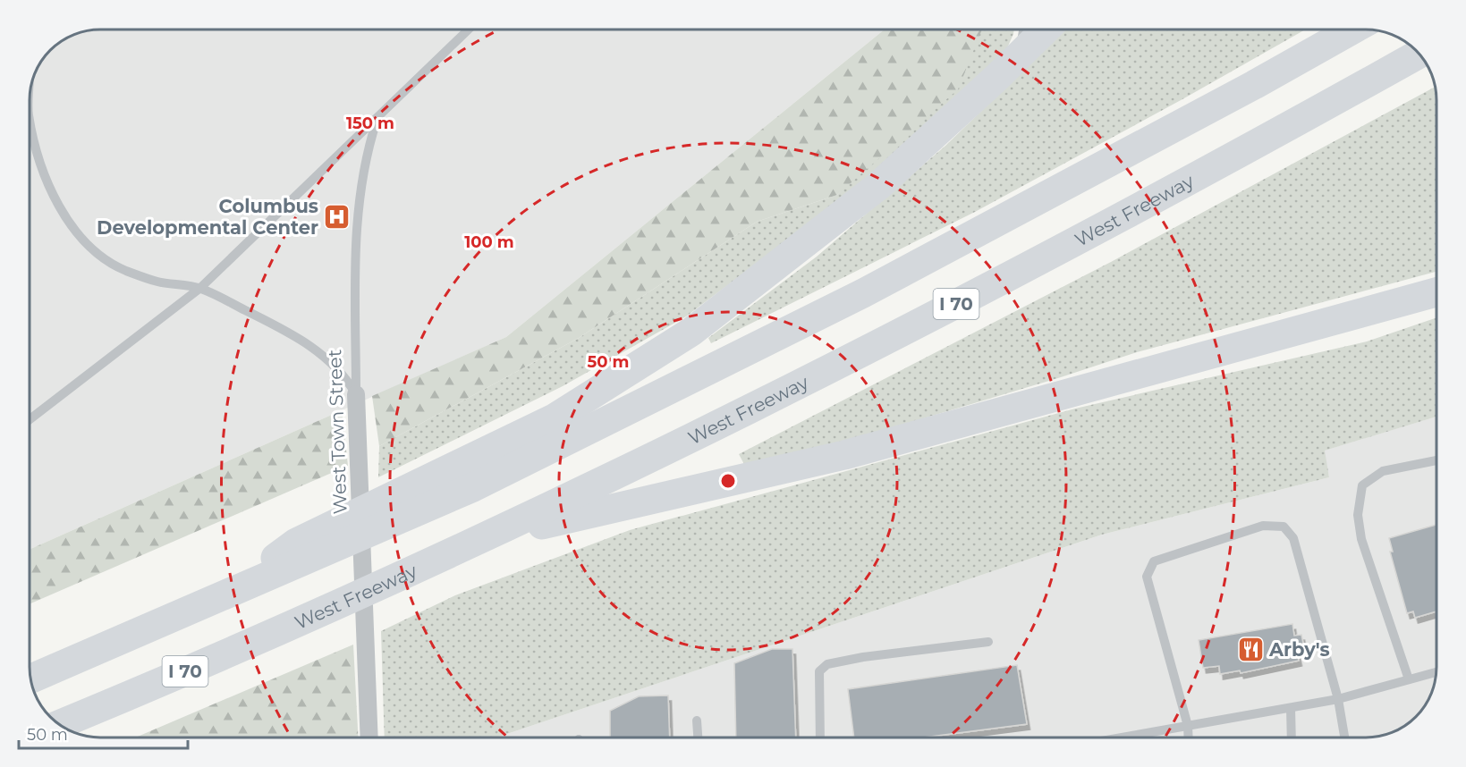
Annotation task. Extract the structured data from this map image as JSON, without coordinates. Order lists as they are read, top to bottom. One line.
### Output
{"streets":{"highway":["West Freeway","I 70"],"street":["West Town Street"]},"places":{"hospital":["Columbus Developmental Center"],"restaurant":["Arby's"]},"scale_bar":"50 m","rings":["150 m","100 m","50 m"]}
